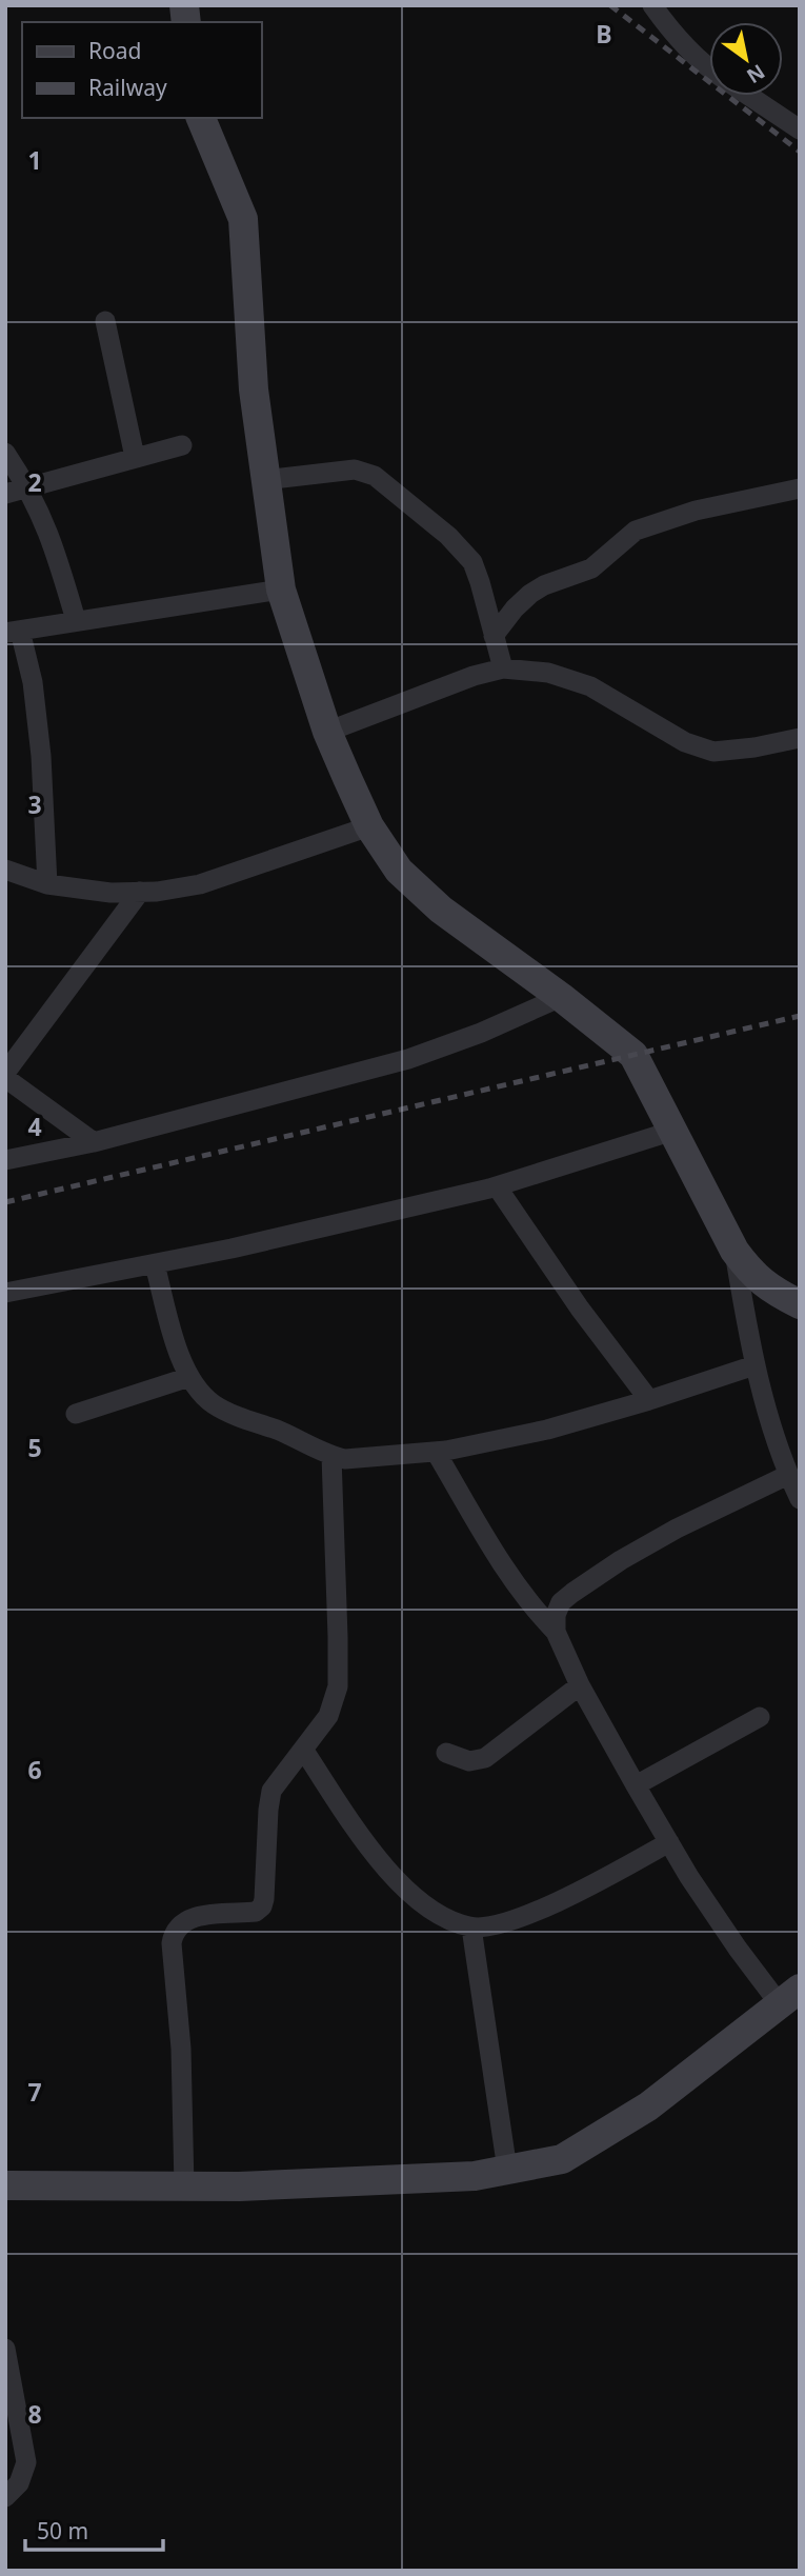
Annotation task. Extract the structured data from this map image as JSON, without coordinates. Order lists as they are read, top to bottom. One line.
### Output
{"legend":["Road","Railway"],"scale_bar":"50 m","north":"bottom right","grid":{"columns":["B"],"rows":["1","2","3","4","5","6","7","8"]}}
